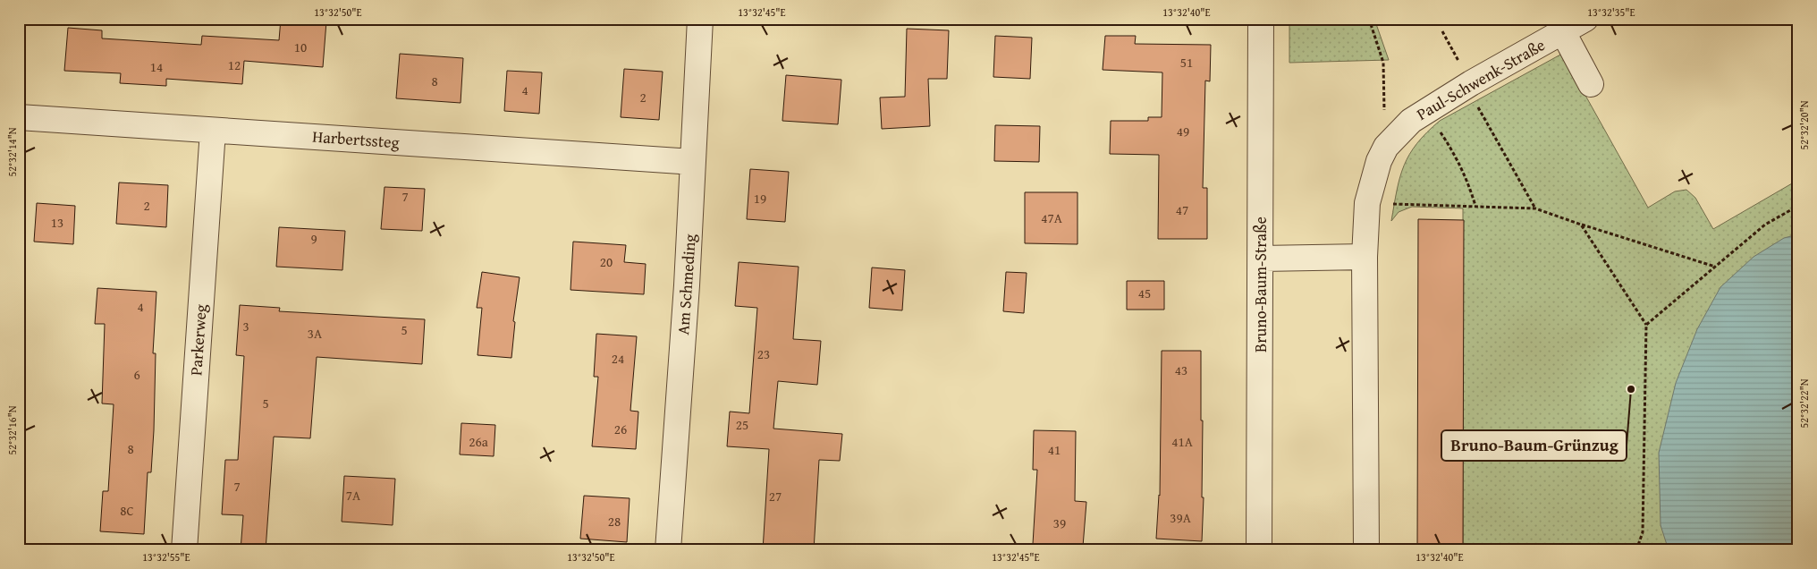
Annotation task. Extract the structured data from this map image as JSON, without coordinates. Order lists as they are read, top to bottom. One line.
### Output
{"streets":{"street":["Paul-Schwenk-Straße","Harbertssteg","Am Schmeding","Bruno-Baum-Straße","Parkerweg"]},"crossings":[["Harbertssteg","Am Schmeding"],["Harbertssteg","Parkerweg"]],"places":["Bruno-Baum-Grünzug"],"house_numbers":["10","51","12","14","8","4","2","49","7","19","2","47","47A","13","9","20","45","4","3","5","3A","23","24","43","6","5","25","26","26a","41A","8","41","7","7A","27","8C","39A","28","39"],"coordinates":["13°32'50\"E","13°32'45\"E","13°32'40\"E","13°32'35\"E","52°32'20\"N","52°32'14\"N","52°32'22\"N","52°32'16\"N","13°32'55\"E"]}
